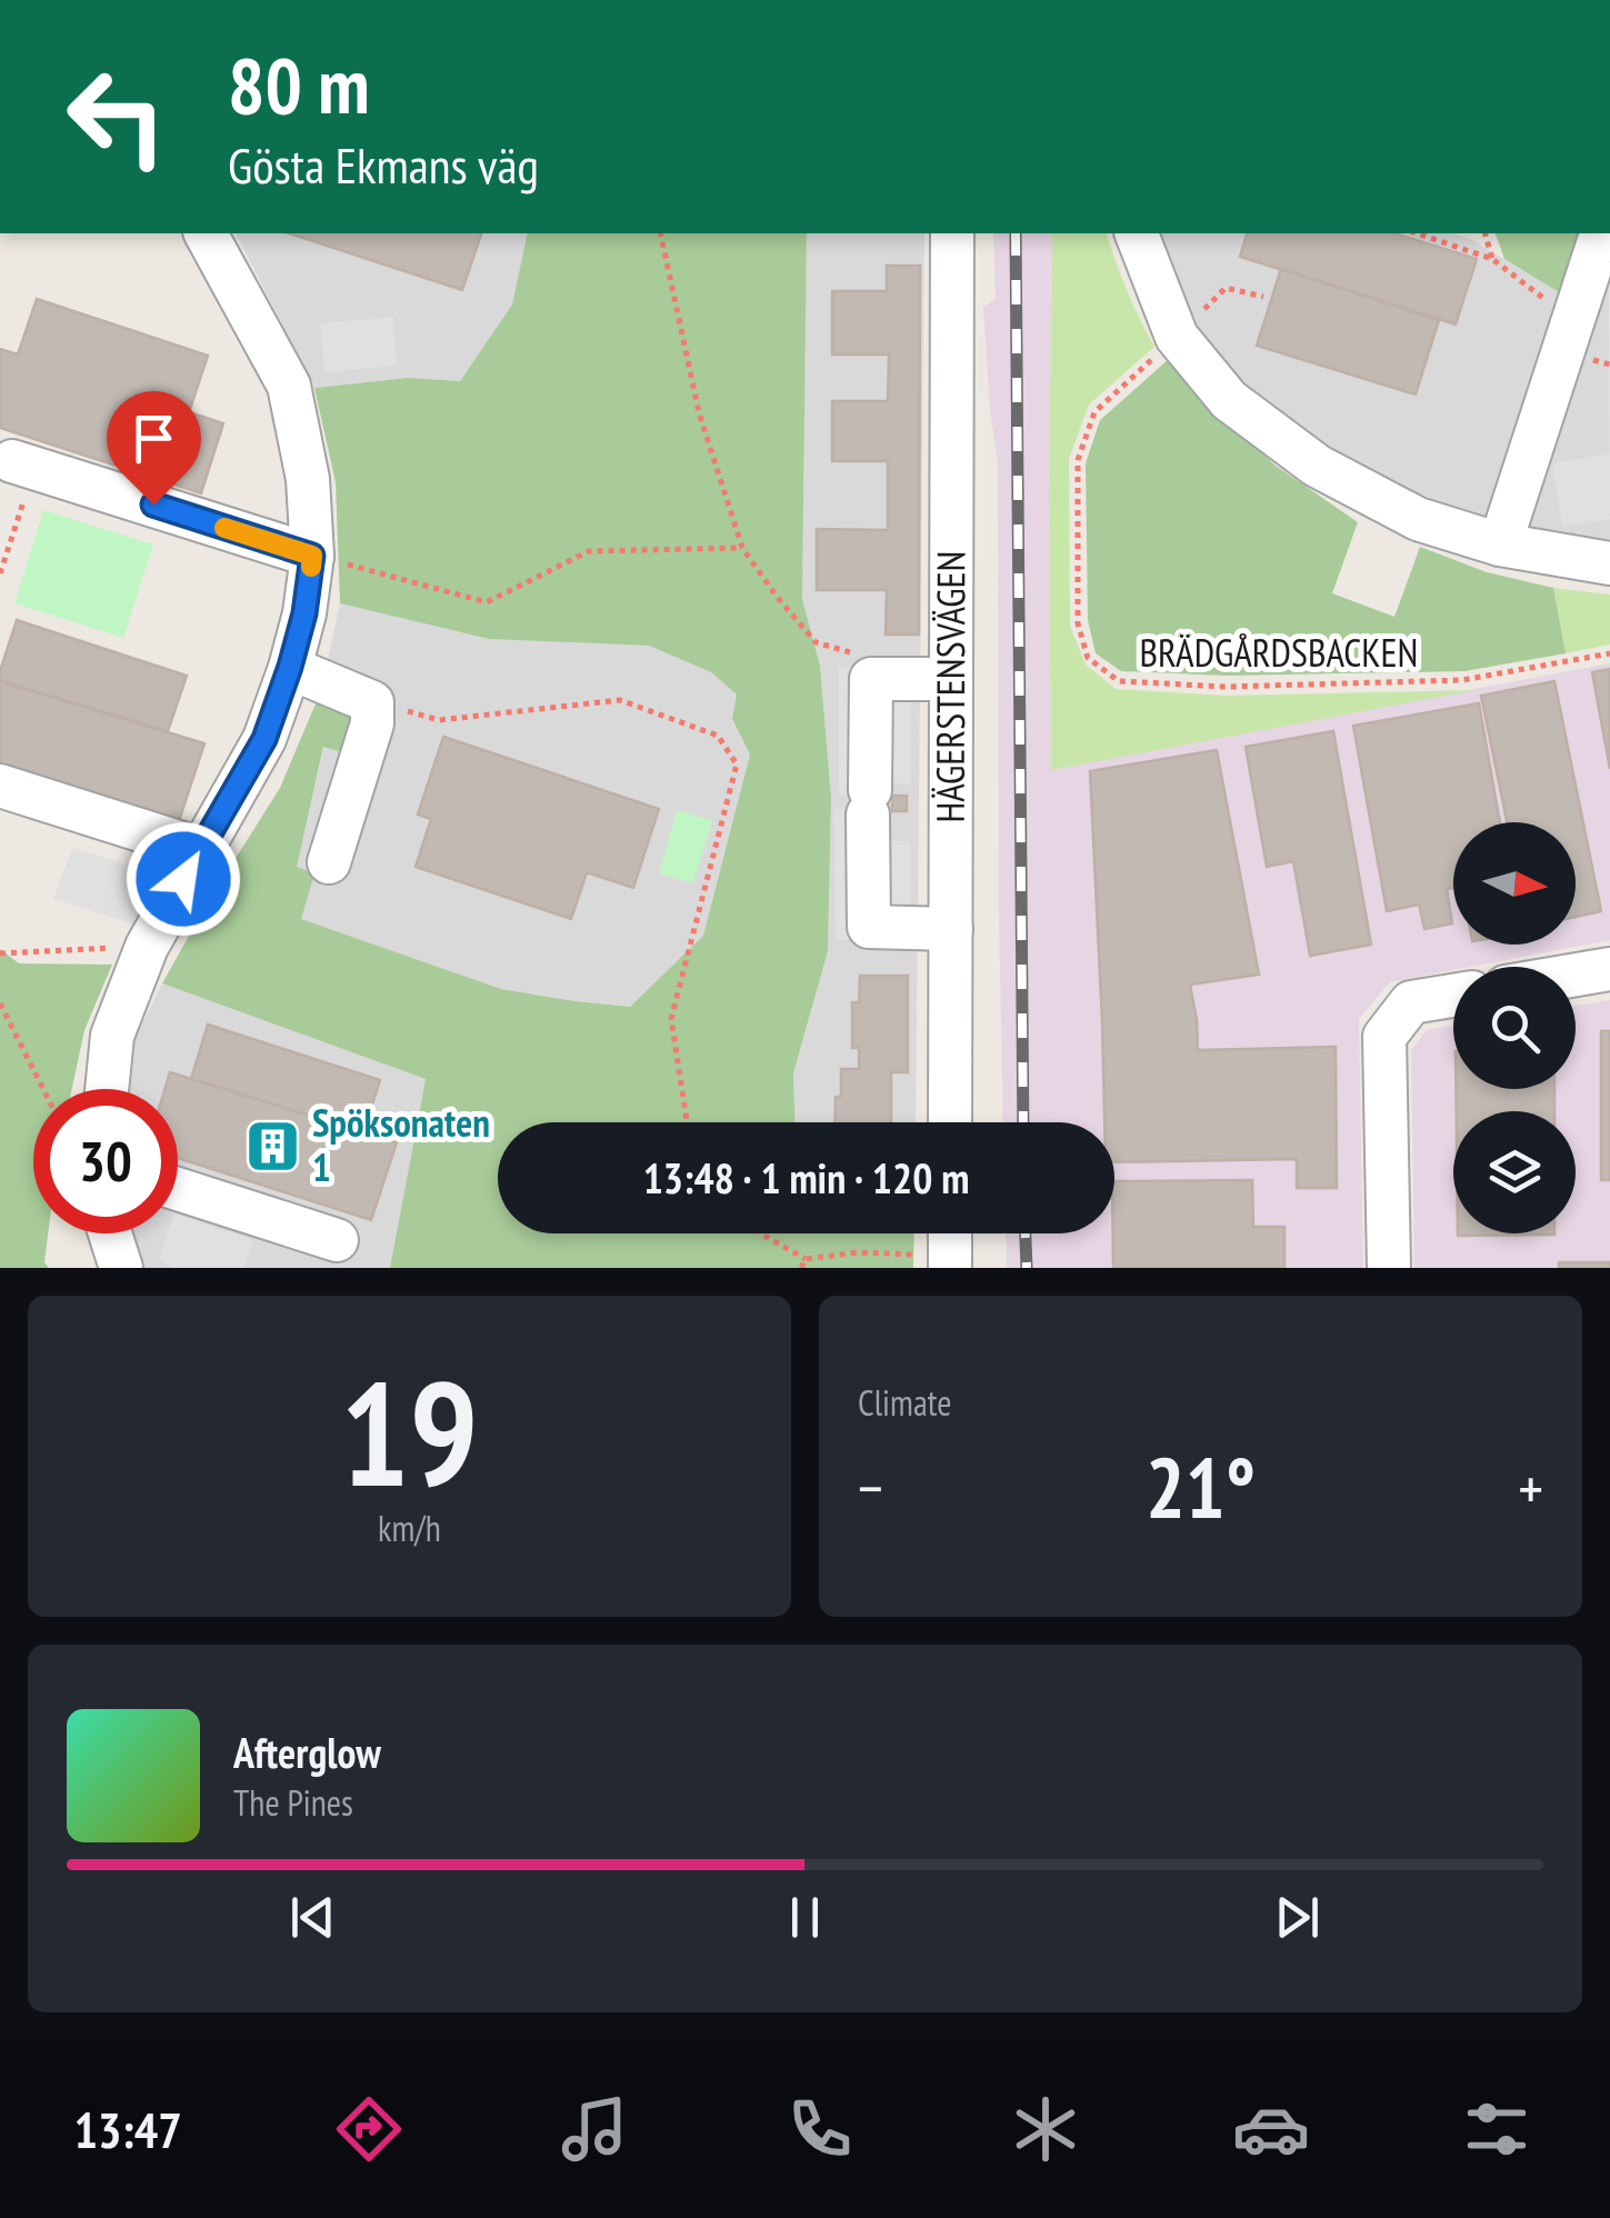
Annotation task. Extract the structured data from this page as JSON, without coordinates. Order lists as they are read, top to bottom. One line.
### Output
{"streets":{"street":["HÄGERSTENSVÄGEN"],"path":["BRÄDGÅRDSBACKEN"]},"places":{"building":["Spöksonaten 1"]},"north":"right","page":{"turn":["80 m","Gösta Ekmans väg"],"limit":"30","trip":"13:48 · 1 min · 120 m","tile":[["19","km/h"],"Climate"],"heat":["−","21°","+"],"song":["Afterglow","The Pines"],"tabs":"13:47"}}
